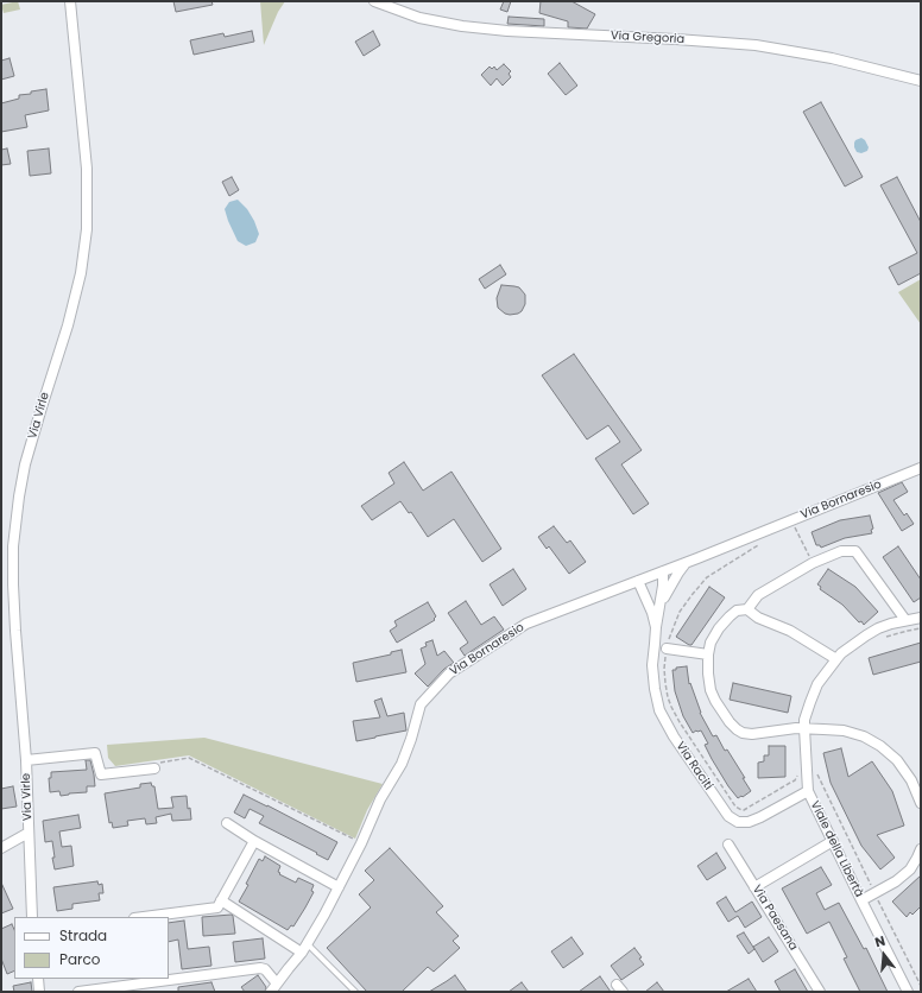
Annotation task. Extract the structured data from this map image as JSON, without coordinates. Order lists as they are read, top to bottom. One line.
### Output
{"streets":{"street":["Via Gregoria","Via Virle","Via Bornaresio","Via Raciti","Viale della Libertà","Via Paesana"]},"crossings":[["Via Bornaresio","Via Raciti"],["Via Raciti","Viale della Libertà"]],"legend":["Strada","Parco"],"north":"top"}
